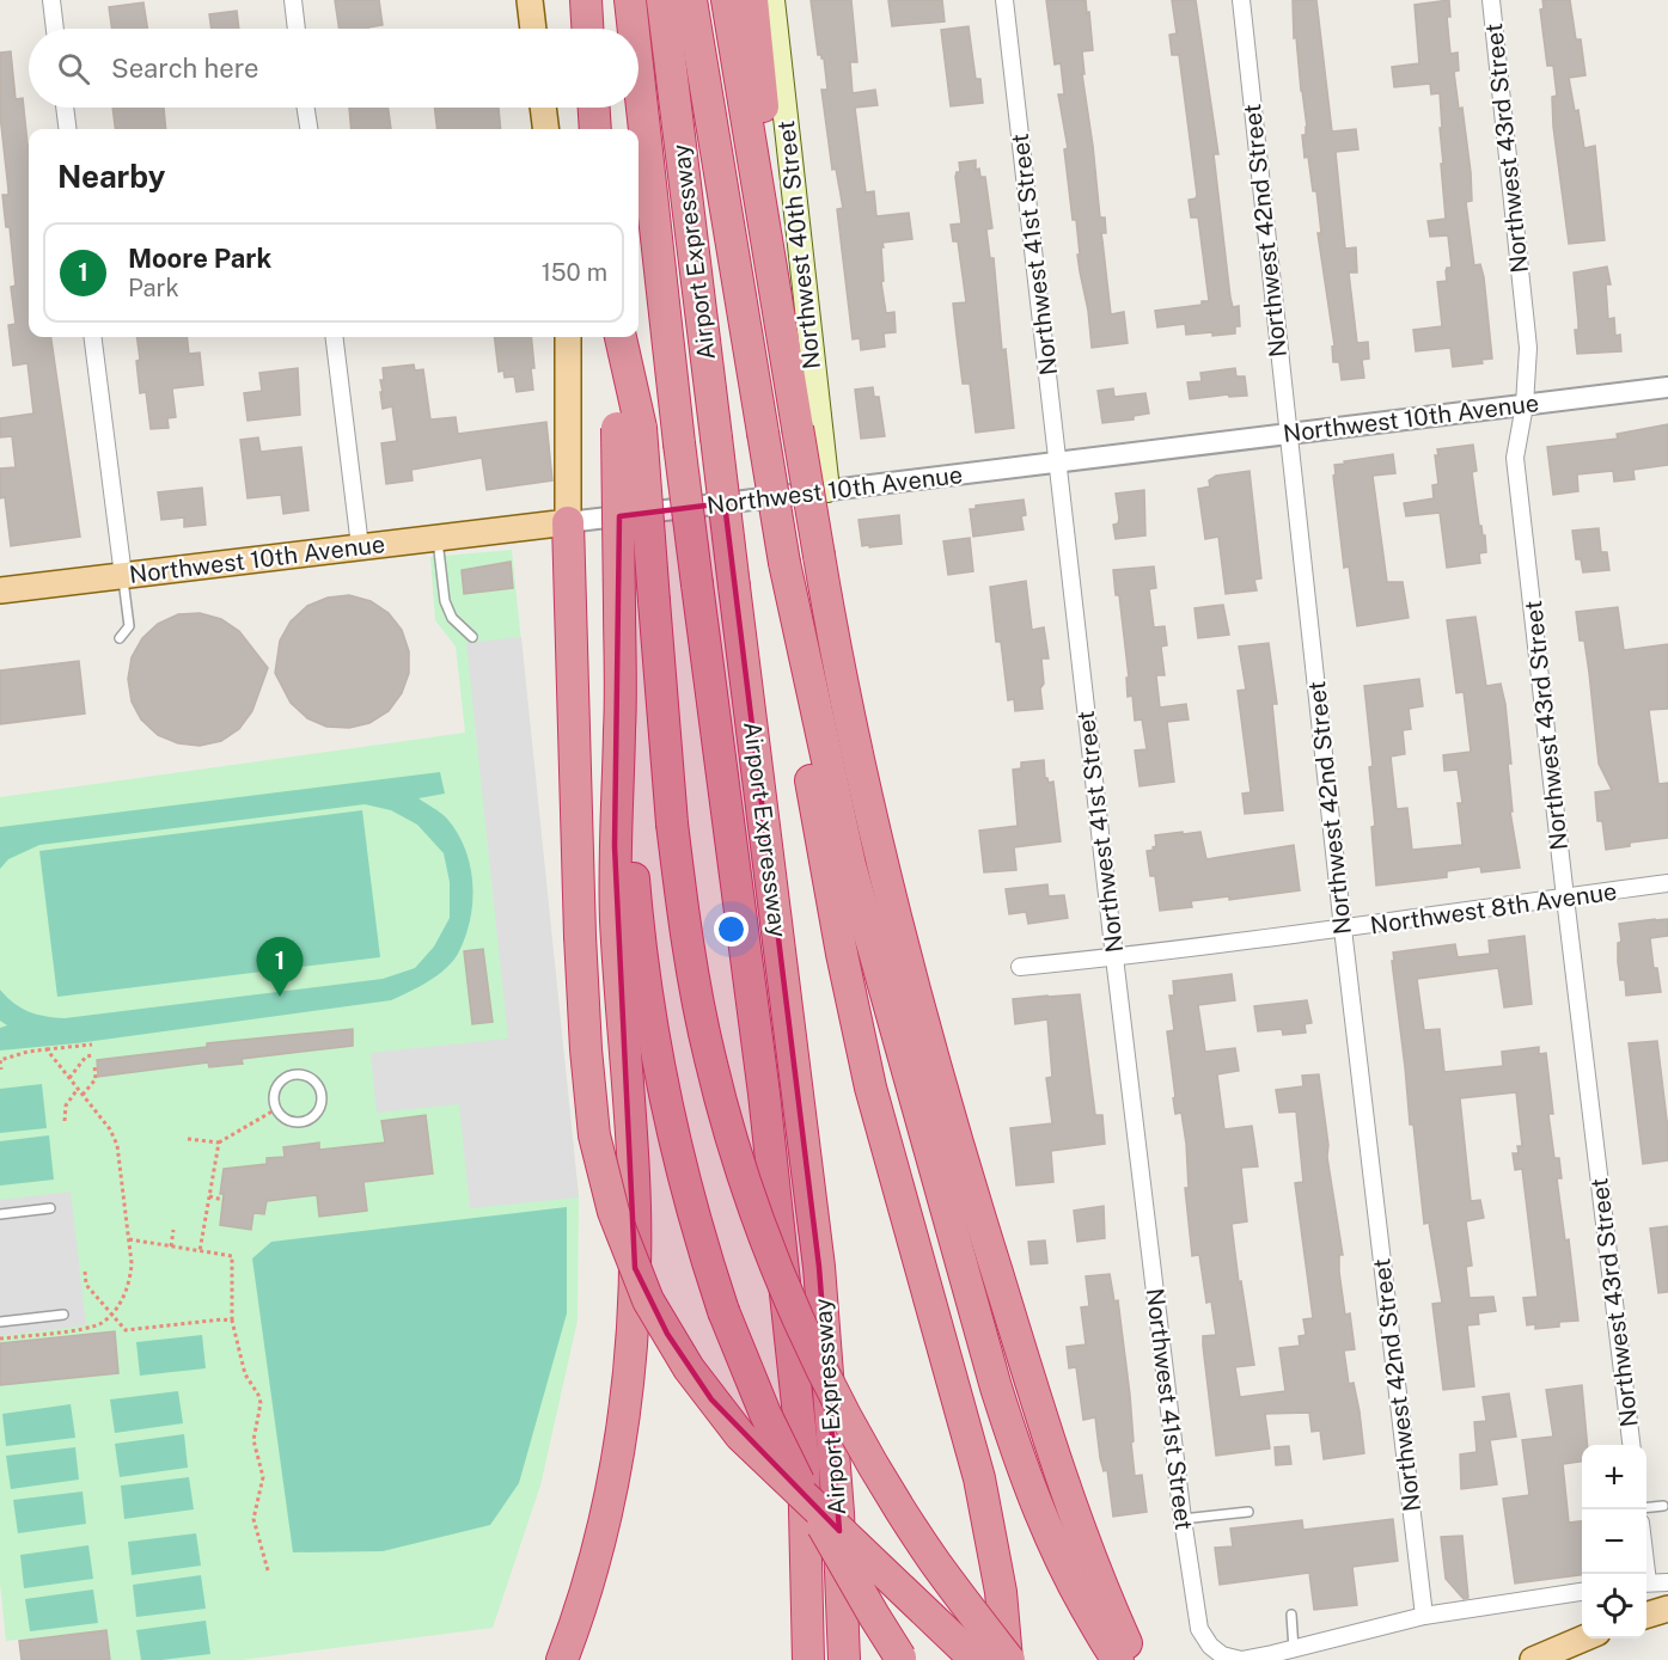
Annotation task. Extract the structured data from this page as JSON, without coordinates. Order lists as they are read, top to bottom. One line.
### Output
{"streets":{"highway":["Airport Expressway"],"main road":["Northwest 40th Street","Northwest 10th Avenue"],"street":["Northwest 43rd Street","Northwest 42nd Street","Northwest 41st Street","Northwest 8th Avenue"]},"crossings":[["Northwest 43rd Street","Northwest 10th Avenue"],["Northwest 43rd Street","Northwest 8th Avenue"],["Northwest 42nd Street","Northwest 10th Avenue"],["Northwest 42nd Street","Northwest 8th Avenue"],["Northwest 40th Street","Northwest 10th Avenue"],["Northwest 41st Street","Northwest 10th Avenue"],["Northwest 41st Street","Northwest 8th Avenue"]],"page":{"search":"Search here","heading":"Nearby","list":[{"mark":"1","name":"Moore Park","note":"Park","value":"150 m"}],"pins":"1","map_buttons":["+","−"]}}
